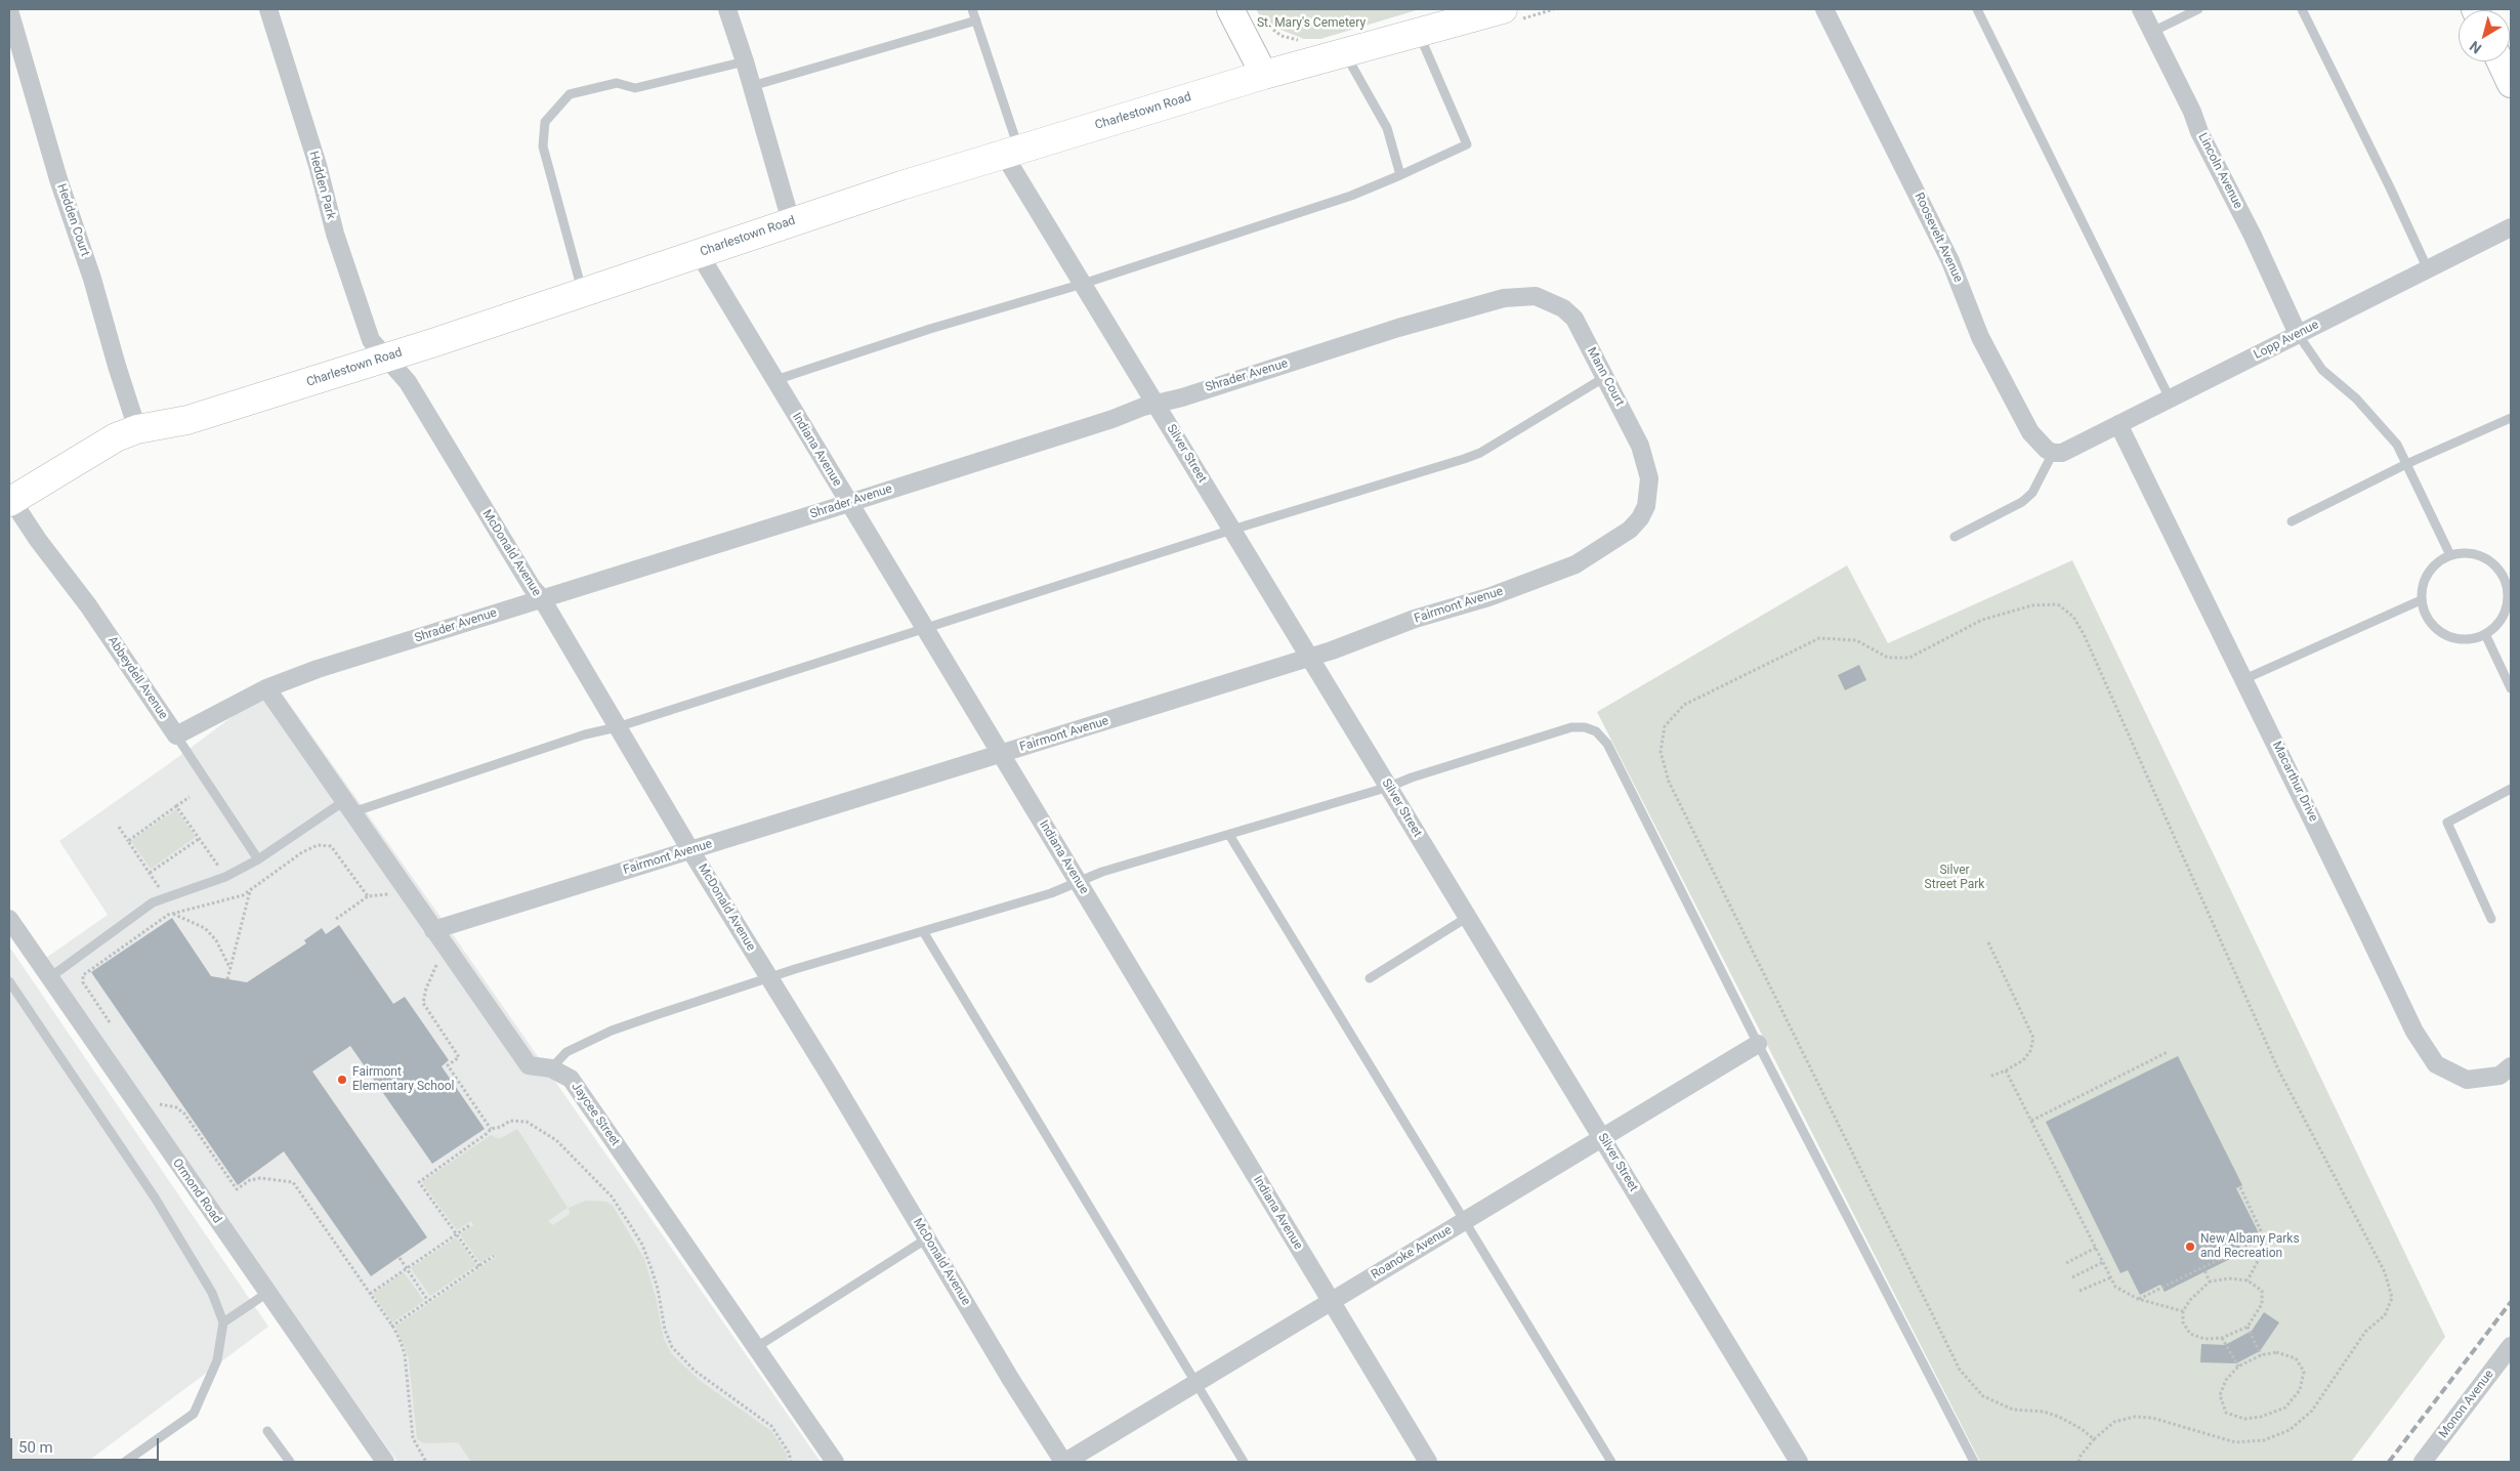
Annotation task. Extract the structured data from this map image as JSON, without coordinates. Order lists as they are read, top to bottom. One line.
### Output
{"streets":{"main road":["Charlestown Road"],"street":["Lincoln Avenue","Hedden Park","Hedden Court","Roosevelt Avenue","Lopp Avenue","Shrader Avenue","Mann Court","Indiana Avenue","Silver Street","McDonald Avenue","Fairmont Avenue","Abbeydell Avenue","Macarthur Drive","Jaycee Street","Ormond Road","Roanoke Avenue","Monon Avenue"]},"crossings":[["Charlestown Road","Hedden Park"],["Charlestown Road","Hedden Court"],["Charlestown Road","Indiana Avenue"],["Charlestown Road","Silver Street"],["Charlestown Road","McDonald Avenue"],["Charlestown Road","Abbeydell Avenue"],["Lincoln Avenue","Lopp Avenue"],["Hedden Park","McDonald Avenue"],["Roosevelt Avenue","Lopp Avenue"],["Lopp Avenue","Macarthur Drive"],["Shrader Avenue","Mann Court"],["Shrader Avenue","Indiana Avenue"],["Shrader Avenue","Silver Street"],["Shrader Avenue","McDonald Avenue"],["Shrader Avenue","Abbeydell Avenue"],["Shrader Avenue","Jaycee Street"],["Mann Court","Fairmont Avenue"],["Indiana Avenue","Fairmont Avenue"],["Indiana Avenue","Roanoke Avenue"],["Silver Street","Fairmont Avenue"],["Silver Street","Roanoke Avenue"],["McDonald Avenue","Fairmont Avenue"],["McDonald Avenue","Roanoke Avenue"],["Fairmont Avenue","Jaycee Street"]],"parks":["St. Mary's Cemetery","Silver Street Park"],"places":["Fairmont Elementary School","New Albany Parks and Recreation"],"scale_bar":"50 m","north":"bottom left"}
